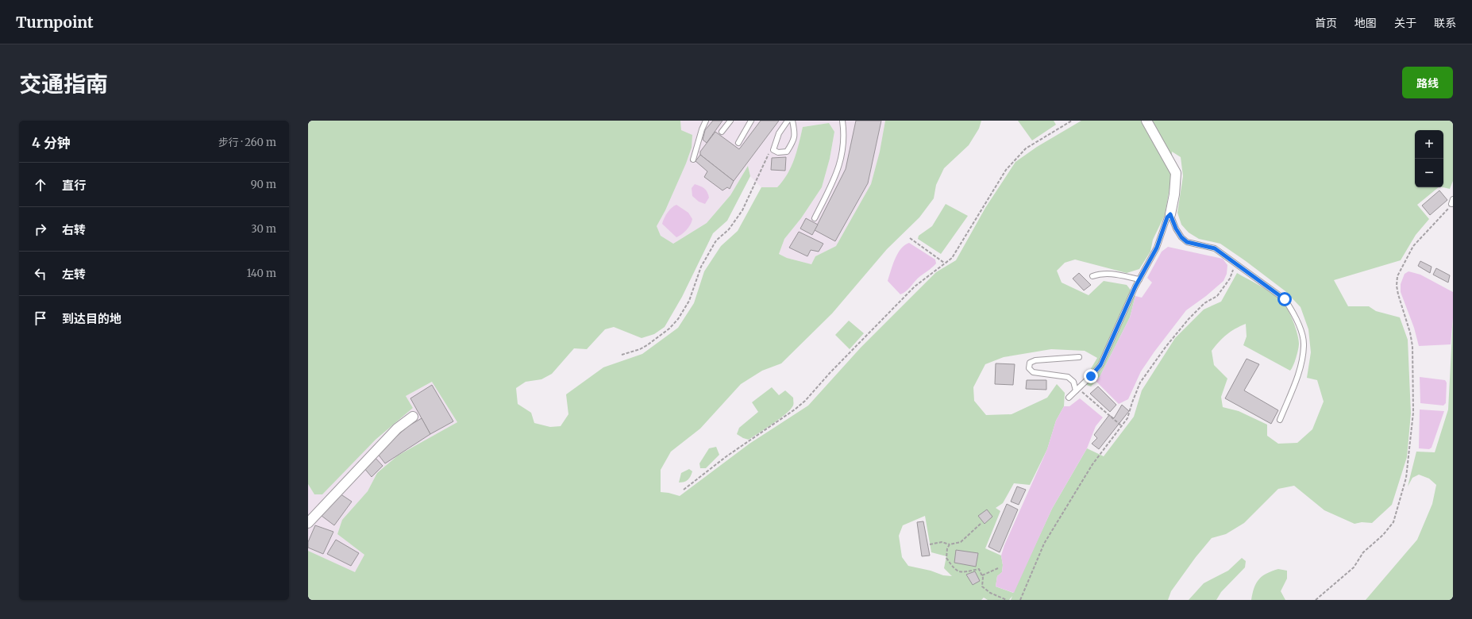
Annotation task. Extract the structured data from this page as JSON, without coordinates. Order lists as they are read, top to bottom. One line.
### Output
{"page":{"header":"Turnpoint","nav":["首页","地图","关于","联系"],"title":"交通指南","buttons":"路线","heading":["4 分钟","步行 · 260 m"],"map_buttons":["+","−"],"list":[["直行","90 m"],["右转","30 m"],["左转","140 m"],"到达目的地"]}}
